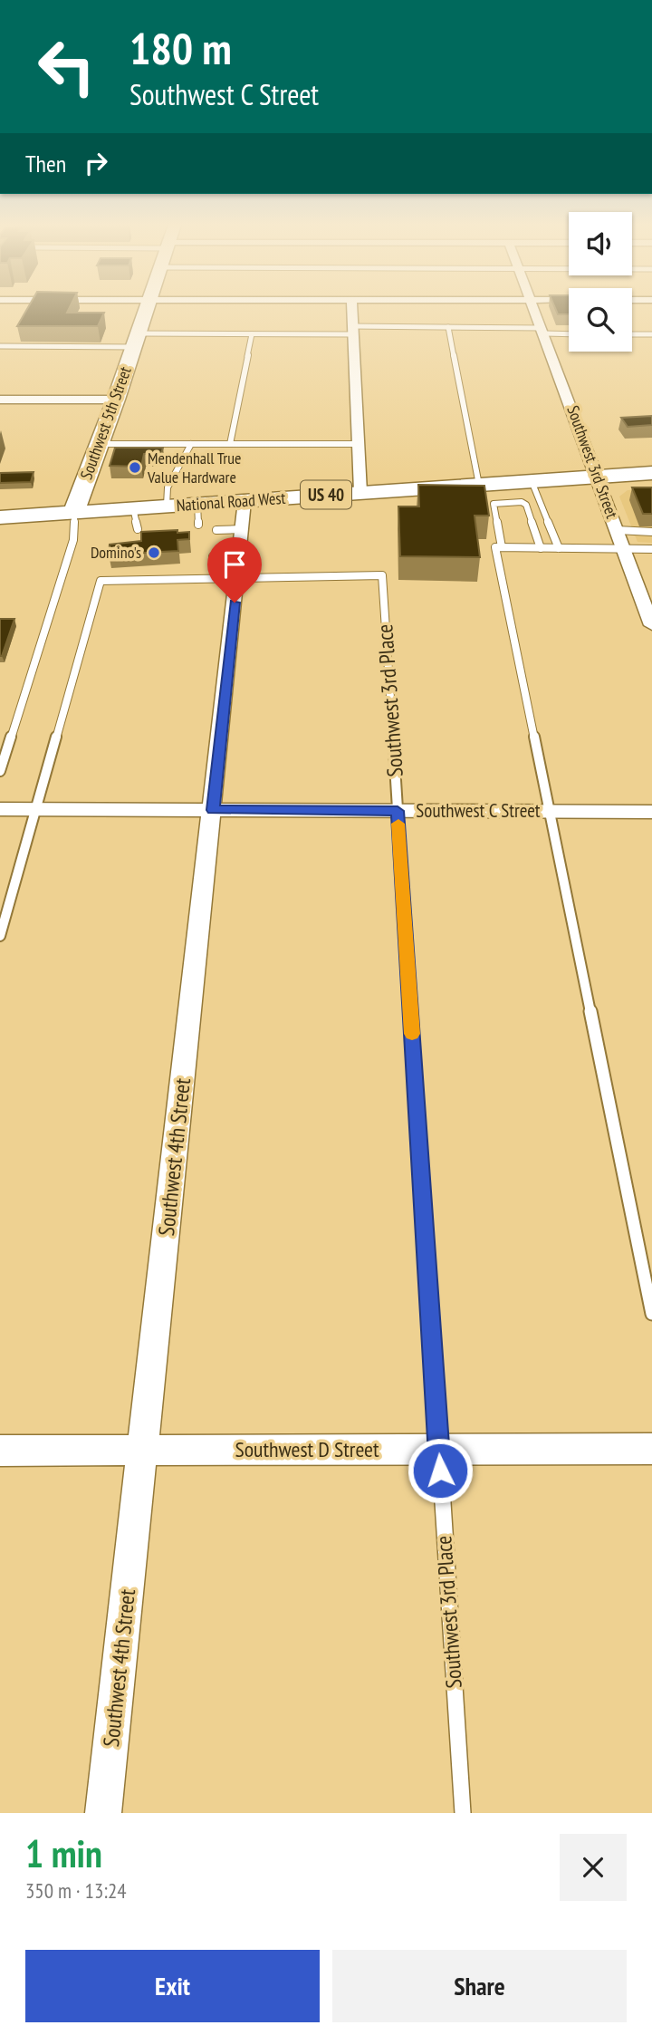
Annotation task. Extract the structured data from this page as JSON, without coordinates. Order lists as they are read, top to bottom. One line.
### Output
{"streets":{"main road":["Southwest 5th Street","US 40","National Road West"],"street":["Southwest 3rd Street","Southwest C Street","Southwest 4th Street","Southwest D Street"],"lane":["Southwest 3rd Place"]},"crossings":[["Southwest 5th Street","National Road West"],["Southwest 3rd Street","National Road West"],["National Road West","Southwest 4th Street"],["Southwest 3rd Place","Southwest C Street"],["Southwest 3rd Place","Southwest 4th Street"],["Southwest 3rd Place","Southwest D Street"],["Southwest C Street","Southwest 4th Street"],["Southwest 4th Street","Southwest D Street"]],"places":["Mendenhall True Value Hardware","Domino's"],"page":{"turn":["180 m","Southwest C Street"],"then":"Then","heading":["1 min","350 m · 13:24"],"buttons":["Exit","Share"]}}
